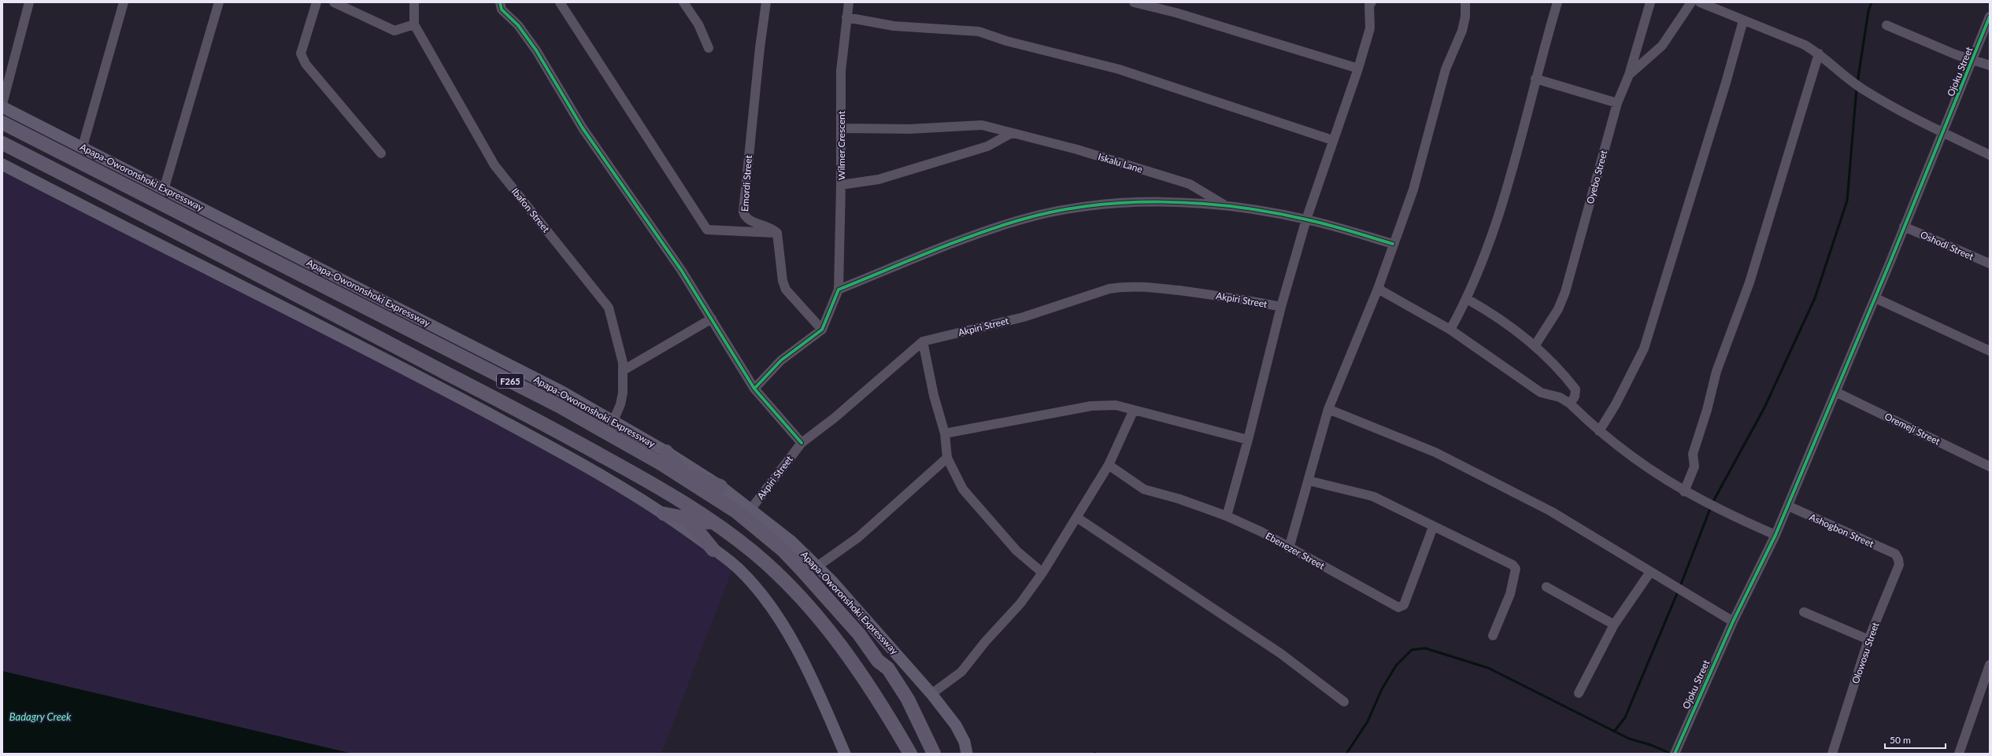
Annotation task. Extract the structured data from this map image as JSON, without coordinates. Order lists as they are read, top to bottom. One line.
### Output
{"streets":{"highway":["Apapa-Oworonshoki Expressway","F265"],"street":["Ojoku Street","Wilmer Crescent","Iskalu Lane","Oyebo Street","Emordi Street","Ibafon Street","Oshodi Street","Akpiri Street","Oremeji Street","Ashogbon Street","Ebenezer Street","Olowosu Street"]},"crossings":[["Ojoku Street","Oshodi Street"],["Ojoku Street","Oremeji Street"],["Ojoku Street","Ashogbon Street"],["Wilmer Crescent","Iskalu Lane"],["Apapa-Oworonshoki Expressway","Ibafon Street"],["Apapa-Oworonshoki Expressway","Akpiri Street"],["Ashogbon Street","Olowosu Street"]],"water":["Badagry Creek"],"scale_bar":"50 m"}
